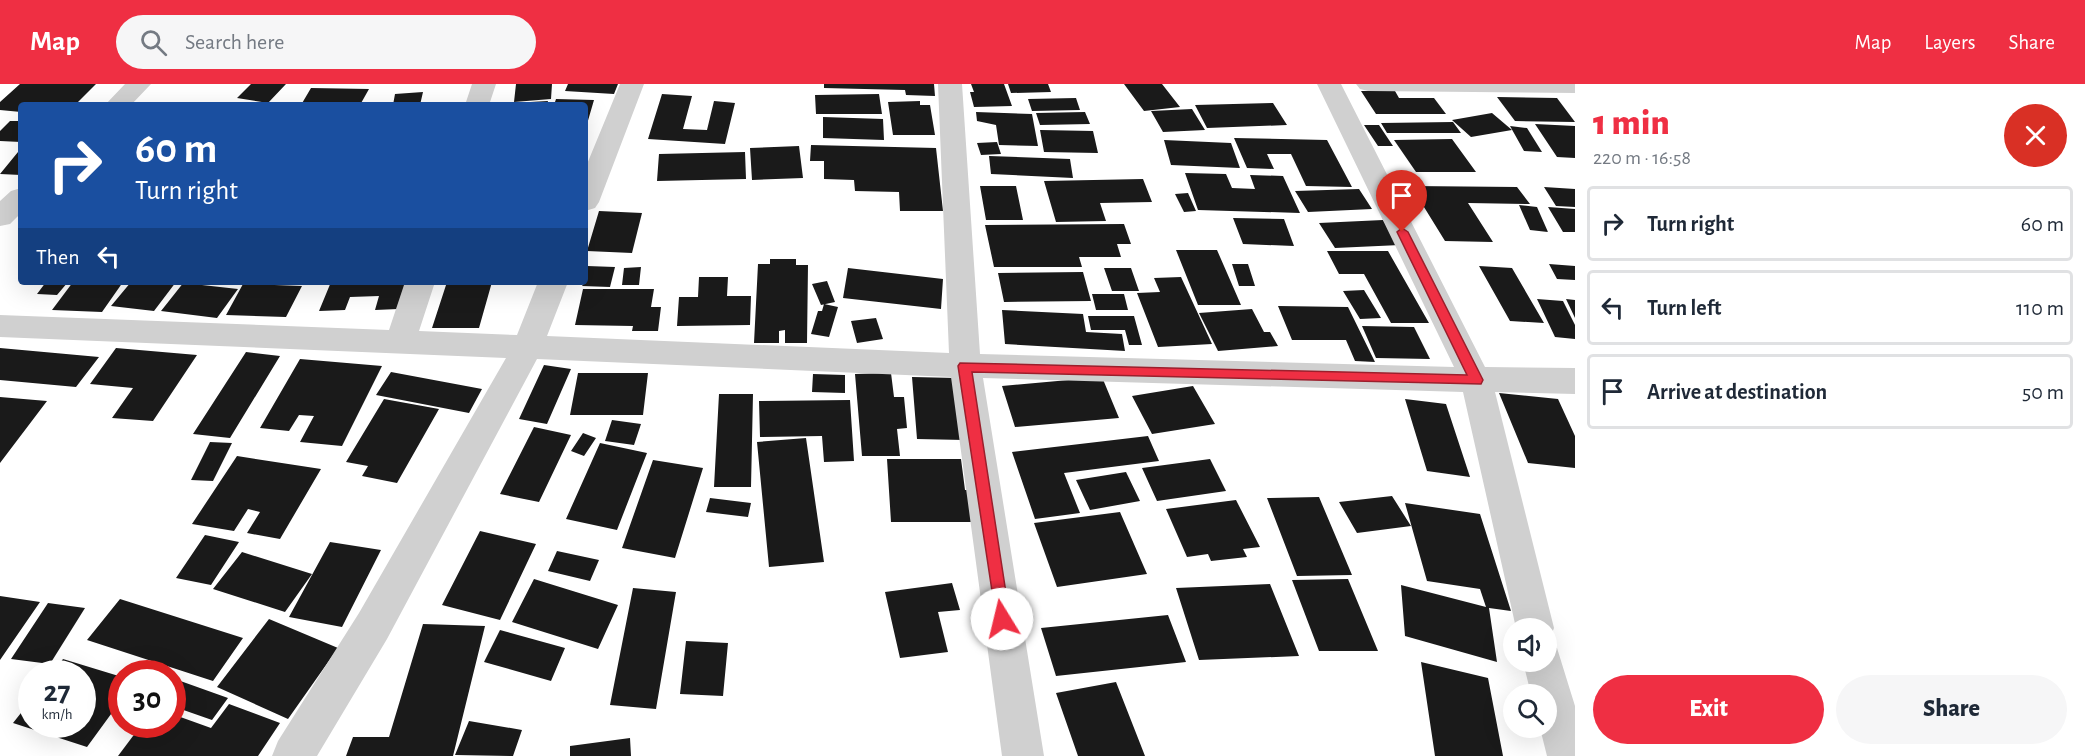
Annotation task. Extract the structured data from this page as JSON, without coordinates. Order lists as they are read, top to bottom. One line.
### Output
{"page":{"header":"Map","search":"Search here","nav":["Map","Layers","Share"],"heading":["1 min","220 m · 16:58"],"turn":["60 m","Turn right"],"list":[{"name":"Turn right","value":"60 m"},{"name":"Turn left","value":"110 m"},{"name":"Arrive at destination","value":"50 m"}],"then":"Then","speed":"27 km/h","limit":"30","buttons":["Exit","Share"]}}
